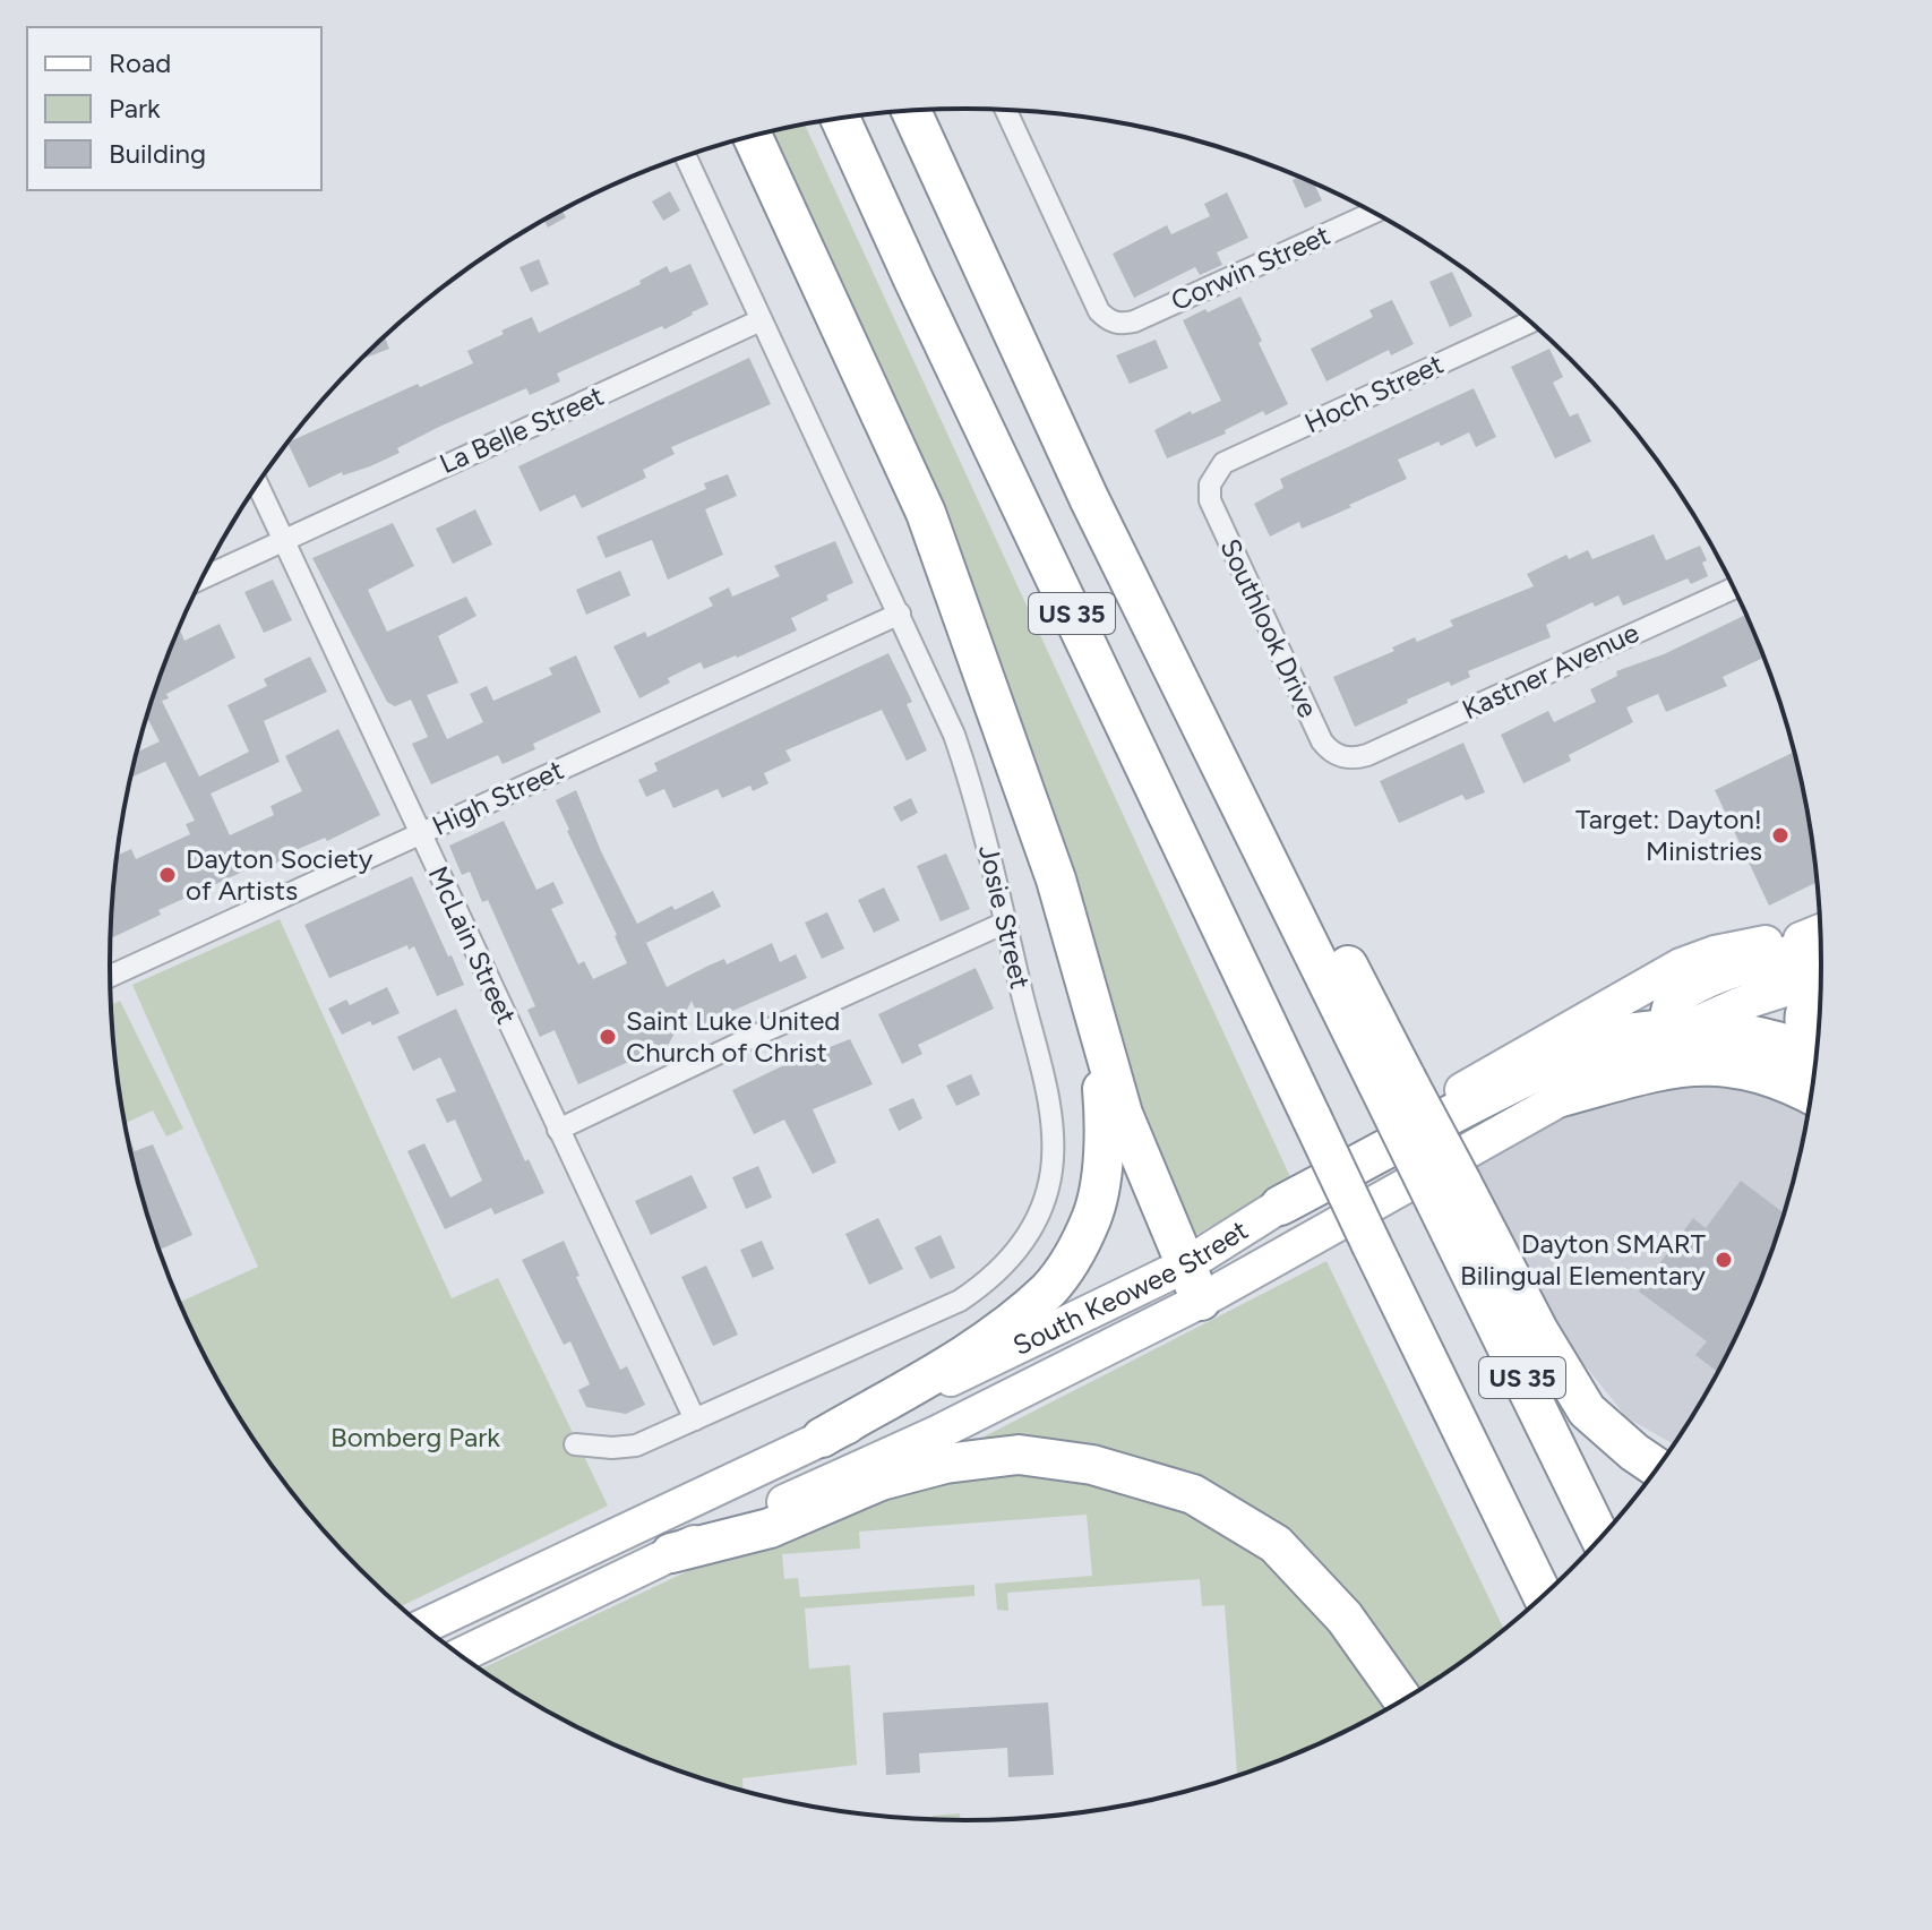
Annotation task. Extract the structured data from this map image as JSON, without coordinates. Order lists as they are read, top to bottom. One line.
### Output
{"streets":{"highway":["US 35"],"main road":["South Keowee Street"],"street":["Corwin Street","Hoch Street","La Belle Street","Southlook Drive","Kastner Avenue","High Street","Josie Street","McLain Street"]},"crossings":[["Hoch Street","Southlook Drive"],["La Belle Street","Josie Street"],["La Belle Street","McLain Street"],["Southlook Drive","Kastner Avenue"],["High Street","Josie Street"],["High Street","McLain Street"],["Josie Street","McLain Street"]],"parks":["Bomberg Park"],"places":["Target: Dayton! Ministries","Dayton Society of Artists","Saint Luke United Church of Christ","Dayton SMART Bilingual Elementary"],"legend":["Road","Park","Building"]}
